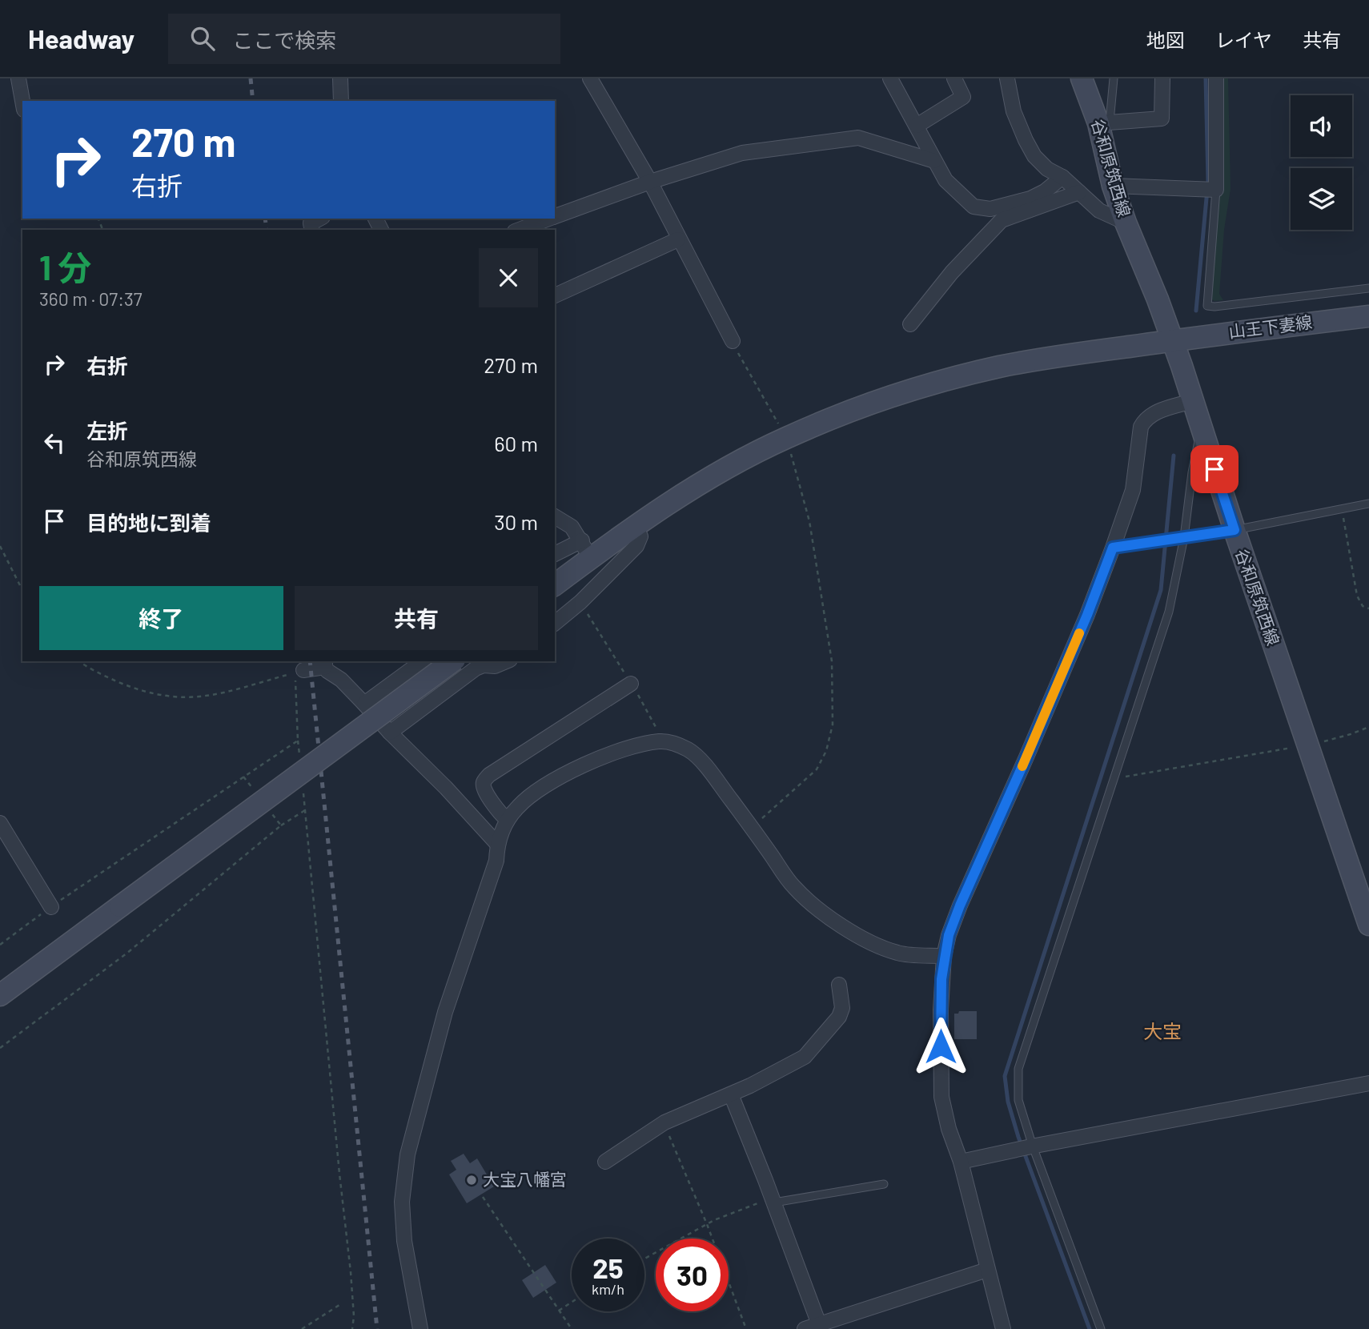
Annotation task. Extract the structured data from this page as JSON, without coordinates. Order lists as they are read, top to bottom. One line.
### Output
{"streets":{"street":["谷和原筑西線","山王下妻線"]},"crossings":[["谷和原筑西線","山王下妻線"]],"districts":["大宝"],"places":["大宝八幡宮"],"page":{"header":"Headway","search":"ここで検索","nav":["地図","レイヤ","共有"],"turn":["270 m","右折"],"heading":["1 分","360 m · 07:37"],"list":[{"name":"右折","value":"270 m"},{"name":"左折","note":"谷和原筑西線","value":"60 m"},{"name":"目的地に到着","value":"30 m"}],"buttons":["終了","共有"],"speed":"25 km/h","limit":"30"}}
